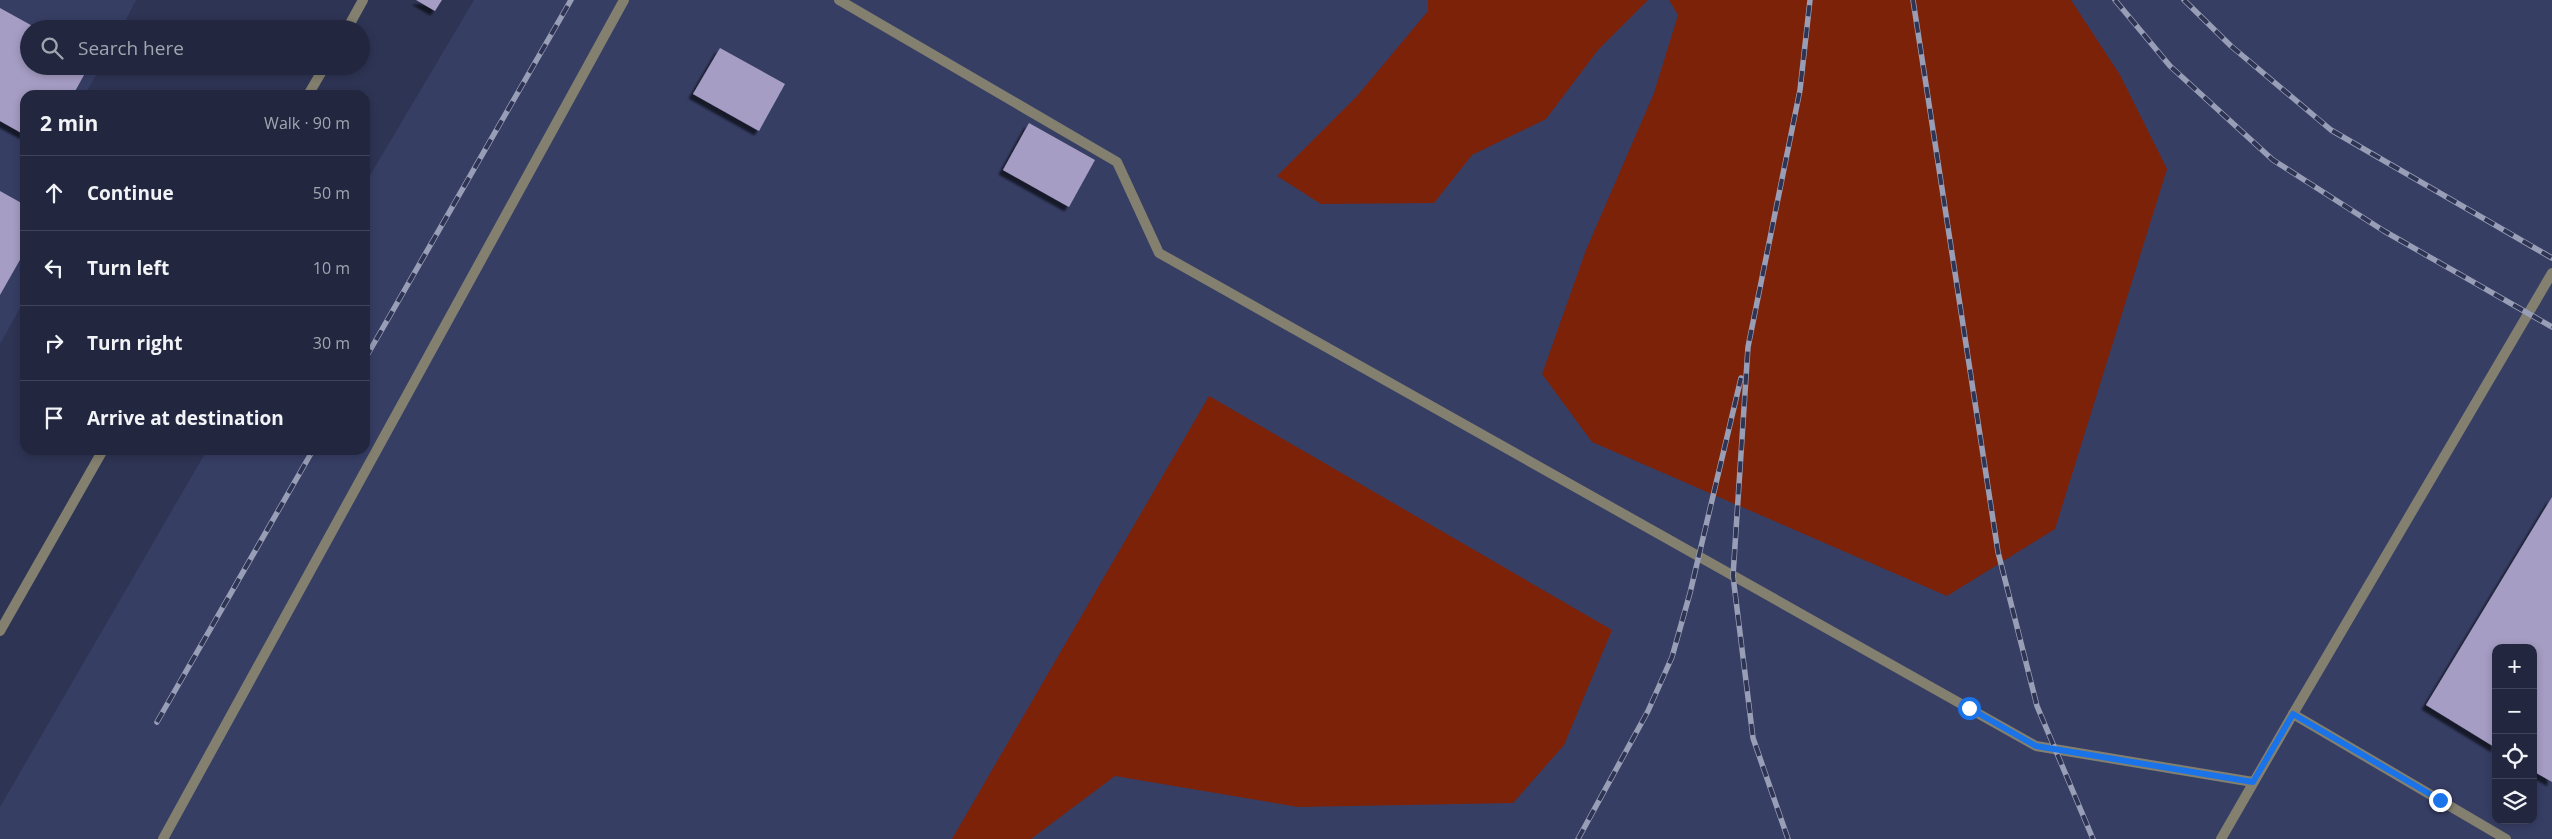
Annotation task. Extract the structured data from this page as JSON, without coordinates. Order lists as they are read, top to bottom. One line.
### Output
{"page":{"search":"Search here","heading":["2 min","Walk · 90 m"],"list":[["Continue","50 m"],["Turn left","10 m"],["Turn right","30 m"],"Arrive at destination"],"map_buttons":["+","−"]}}
